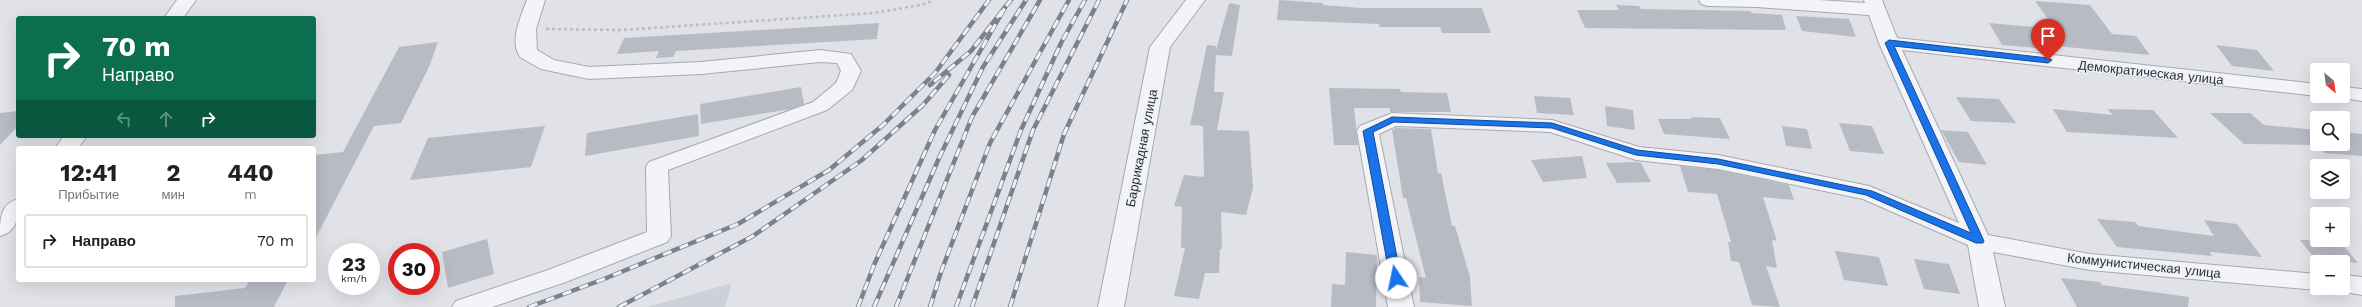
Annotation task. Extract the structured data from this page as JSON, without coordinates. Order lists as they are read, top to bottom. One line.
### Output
{"streets":{"street":["Демократическая улица","Баррикадная улица","Коммунистическая улица"]},"north":"bottom right","page":{"turn":["70 m","Направо"],"map_buttons":["+","−"],"eta":["12:41","Прибытие","2","мин","440","m"],"list":[{"name":"Направо","value":"70 m"}],"speed":"23 km/h","limit":"30"}}
